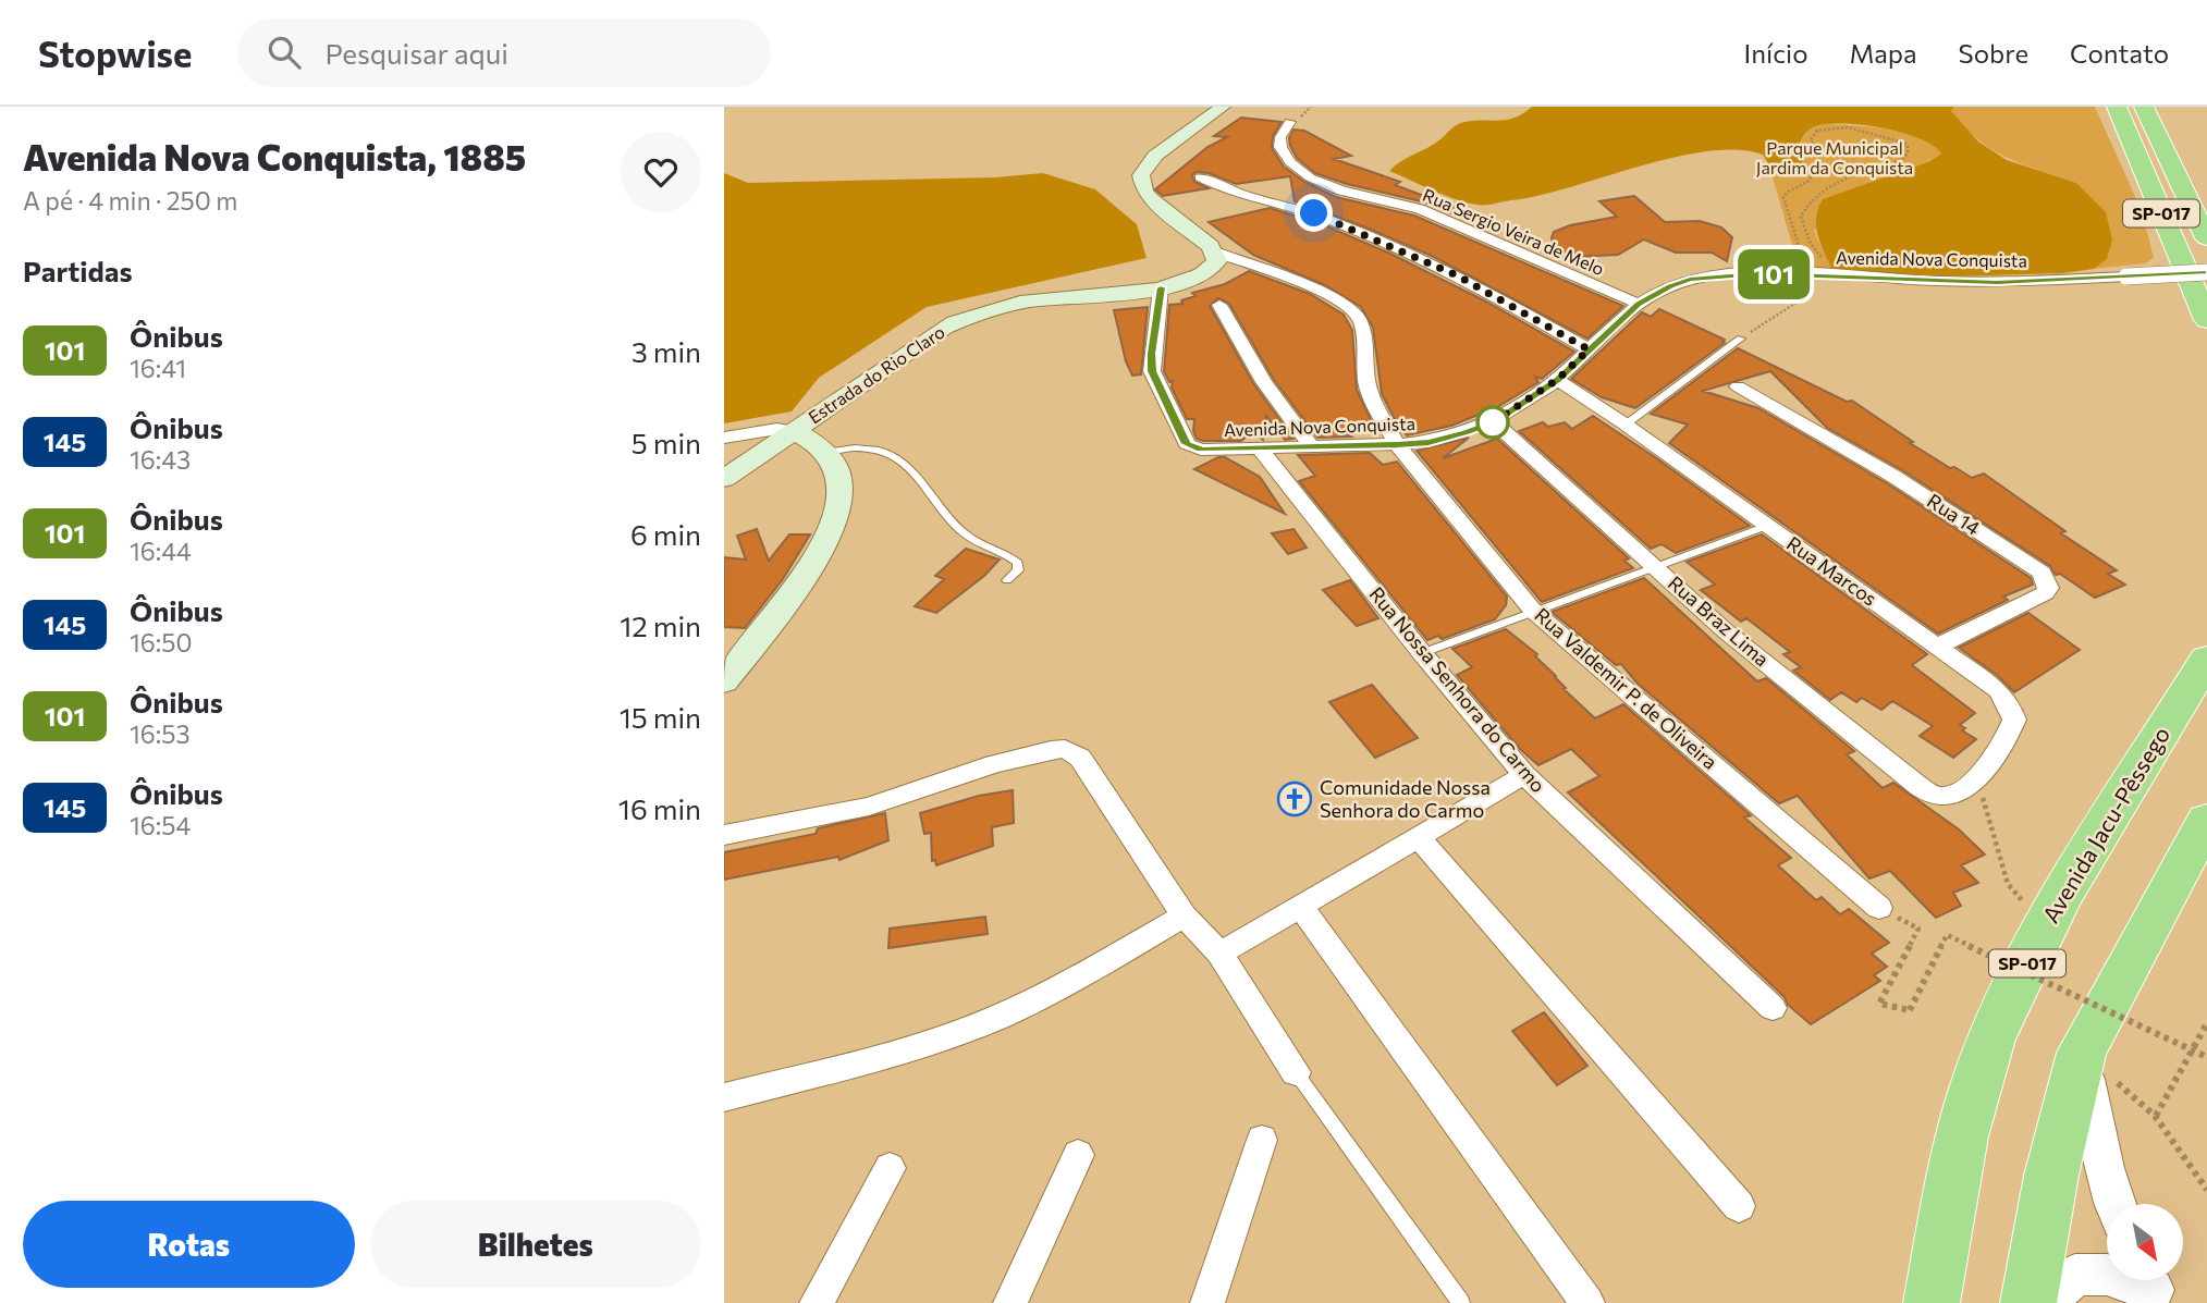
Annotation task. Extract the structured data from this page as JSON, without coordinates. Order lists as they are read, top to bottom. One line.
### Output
{"streets":{"highway":["SP-017","Avenida Jacu-Pêssego"],"main road":["Estrada do Rio Claro"],"street":["Rua Sergio Veira de Melo","Avenida Nova Conquista","Rua 14","Rua Marcos","Rua Braz Lima","Rua Valdemir P. de Oliveira","Rua Nossa Senhora do Carmo"]},"crossings":[["Rua Sergio Veira de Melo","Avenida Nova Conquista"],["Avenida Nova Conquista","Estrada do Rio Claro"],["Avenida Nova Conquista","Rua Marcos"],["Avenida Nova Conquista","Rua Braz Lima"],["Avenida Nova Conquista","Rua Valdemir P. de Oliveira"],["Avenida Nova Conquista","Rua Nossa Senhora do Carmo"],["Estrada do Rio Claro","Rua Valdemir P. de Oliveira"],["Rua 14","Rua Marcos"],["Rua Marcos","Rua Braz Lima"]],"parks":["Parque Municipal Jardim da Conquista"],"places":{"church":["Comunidade Nossa Senhora do Carmo"]},"lines":["bus line 101"],"north":"bottom right","page":{"header":"Stopwise","search":"Pesquisar aqui","nav":["Início","Mapa","Sobre","Contato"],"heading":[["Avenida Nova Conquista, 1885","A pé · 4 min · 250 m"],"Partidas"],"on_map":"101","list":[{"mark":"101","name":"Ônibus","note":"16:41","value":"3 min"},{"mark":"145","name":"Ônibus","note":"16:43","value":"5 min"},{"mark":"101","name":"Ônibus","note":"16:44","value":"6 min"},{"mark":"145","name":"Ônibus","note":"16:50","value":"12 min"},{"mark":"101","name":"Ônibus","note":"16:53","value":"15 min"},{"mark":"145","name":"Ônibus","note":"16:54","value":"16 min"}],"buttons":["Rotas","Bilhetes"]}}
